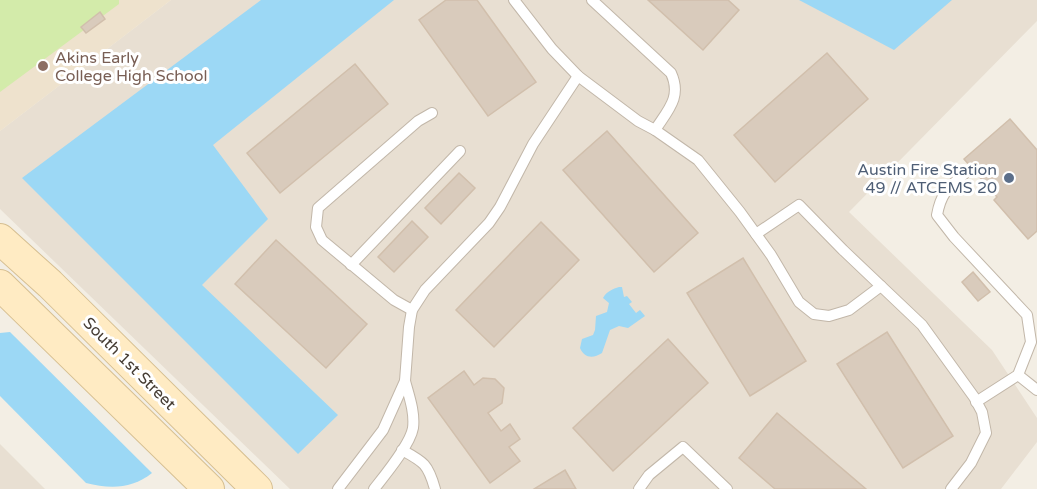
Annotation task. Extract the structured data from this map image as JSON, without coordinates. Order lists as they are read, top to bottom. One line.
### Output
{"streets":{"main road":["South 1st Street"]},"places":["Akins Early College High School","Austin Fire Station 49 // ATCEMS 20"]}
